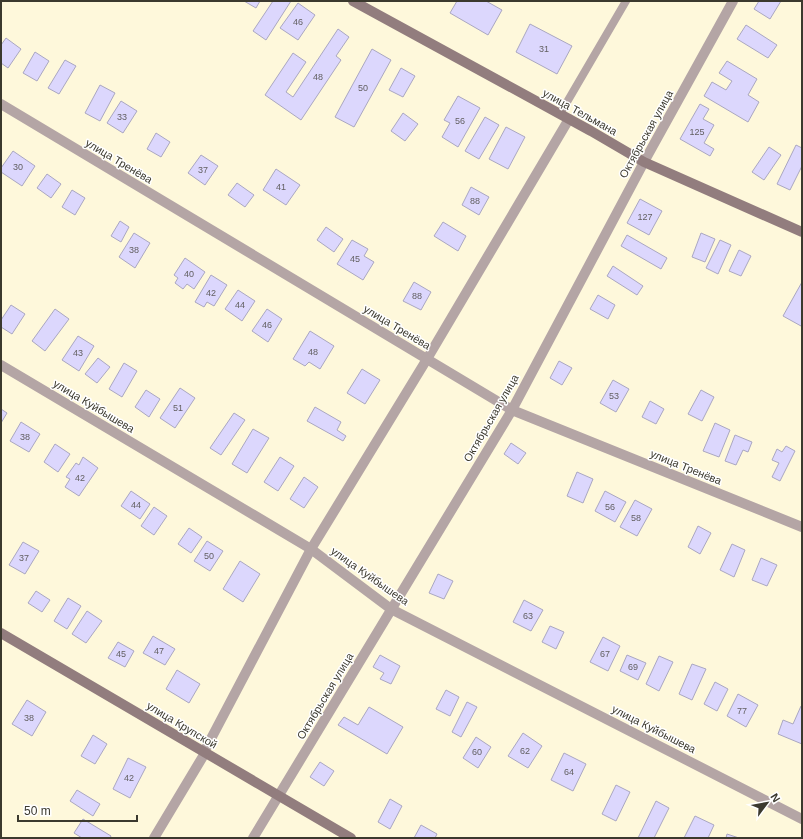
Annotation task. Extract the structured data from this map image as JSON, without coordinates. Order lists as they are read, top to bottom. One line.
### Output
{"streets":{"street":["улица Тельмана","Октябрьская улица","улица Тренёва","улица Куйбышева","улица Крупской"]},"crossings":[["улица Тельмана","Октябрьская улица"],["Октябрьская улица","улица Тренёва"],["Октябрьская улица","улица Куйбышева"],["Октябрьская улица","улица Крупской"]],"house_numbers":["46","31","48","50","33","56","125","30","37","41","88","127","38","45","40","42","88","44","46","48","43","53","51","38","42","44","56","58","50","37","63","47","45","67","69","77","38","62","60","64","42"],"scale_bar":"50 m","north":"top right"}
